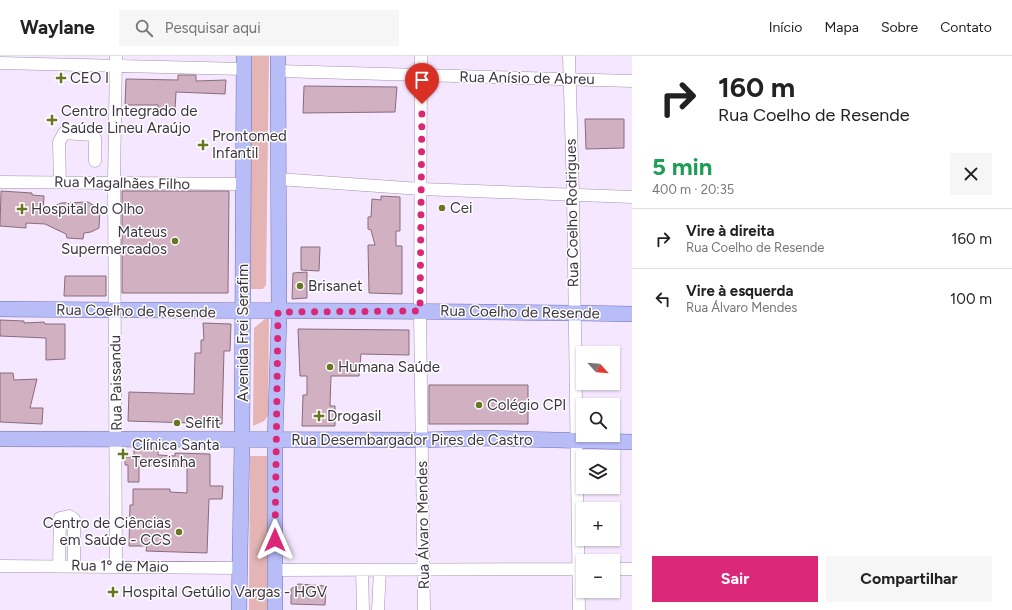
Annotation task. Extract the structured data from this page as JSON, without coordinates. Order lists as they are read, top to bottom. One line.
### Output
{"streets":{"main road":["Rua Coelho de Resende","Avenida Frei Serafim","Rua Desembargador Pires de Castro"],"street":["Rua Anísio de Abreu","Rua Magalhães Filho","Rua Coelho Rodrigues","Rua Paissandu","Rua Álvaro Mendes","Rua 1º de Maio"]},"crossings":[["Rua Anísio de Abreu","Rua Coelho Rodrigues"],["Rua Anísio de Abreu","Rua Álvaro Mendes"],["Rua Magalhães Filho","Avenida Frei Serafim"],["Rua Magalhães Filho","Rua Paissandu"],["Rua Coelho Rodrigues","Rua Coelho de Resende"],["Rua Coelho de Resende","Avenida Frei Serafim"],["Rua Coelho de Resende","Rua Paissandu"],["Rua Coelho de Resende","Rua Álvaro Mendes"],["Avenida Frei Serafim","Rua Desembargador Pires de Castro"],["Avenida Frei Serafim","Rua 1º de Maio"],["Rua Paissandu","Rua Desembargador Pires de Castro"],["Rua Paissandu","Rua 1º de Maio"],["Rua Desembargador Pires de Castro","Rua Álvaro Mendes"]],"places":{"health":["CEO I","Centro Integrado de Saúde Lineu Araújo","Prontomed Infantil","Hospital do Olho","Drogasil","Clínica Santa Teresinha","Hospital Getúlio Vargas - HGV"],"other":["Cei","Mateus Supermercados","Brisanet","Humana Saúde","Colégio CPI","Selfit","Centro de Ciências em Saúde - CCS"]},"north":"bottom right","page":{"header":"Waylane","search":"Pesquisar aqui","nav":["Início","Mapa","Sobre","Contato"],"turn":["160 m","Rua Coelho de Resende"],"heading":["5 min","400 m · 20:35"],"list":[{"name":"Vire à direita","note":"Rua Coelho de Resende","value":"160 m"},{"name":"Vire à esquerda","note":"Rua Álvaro Mendes","value":"100 m"}],"map_buttons":["+","−"],"buttons":["Sair","Compartilhar"]}}
